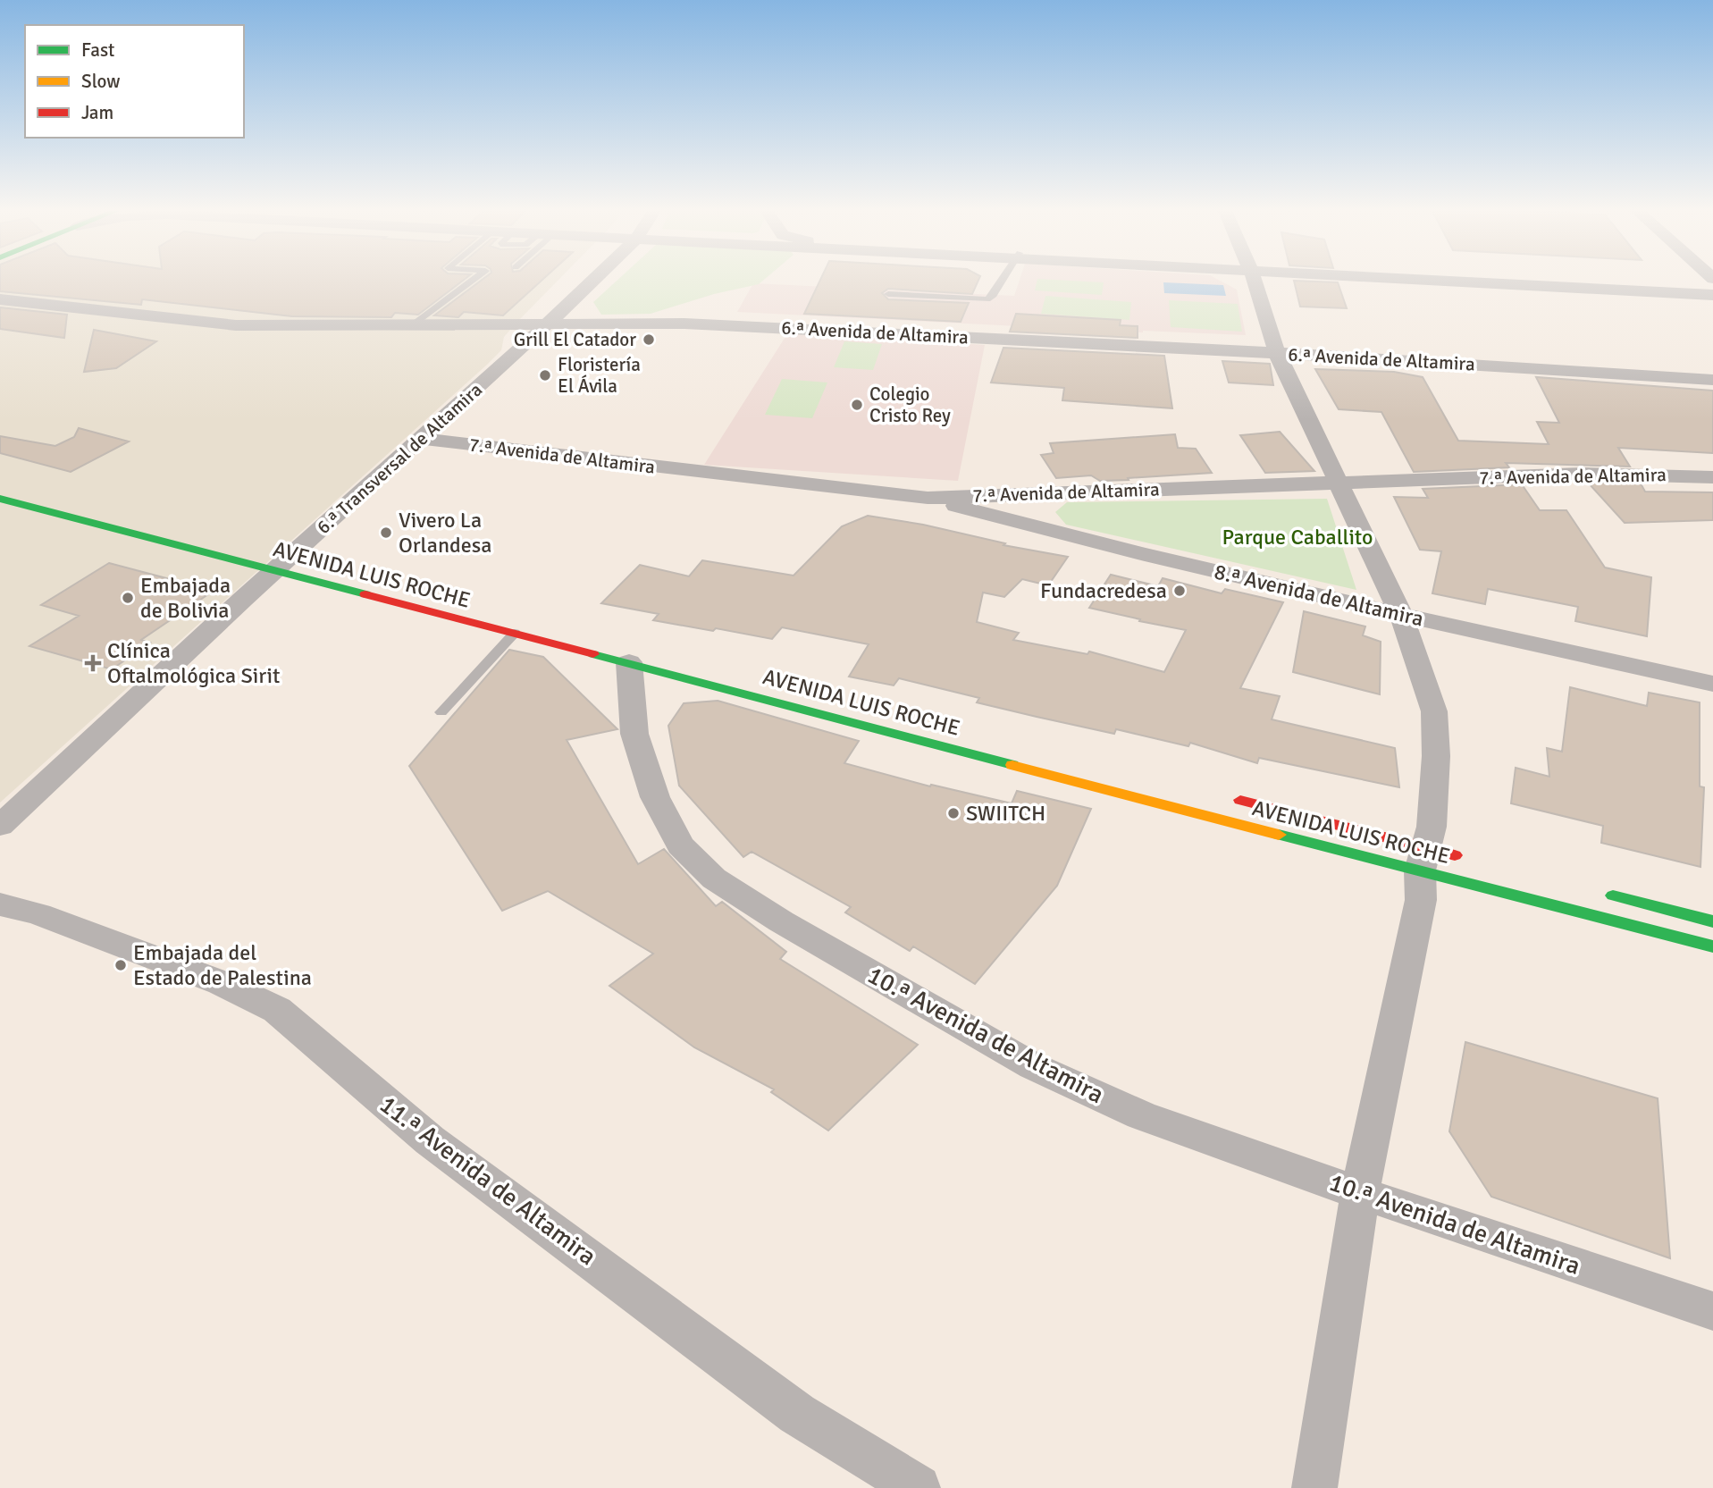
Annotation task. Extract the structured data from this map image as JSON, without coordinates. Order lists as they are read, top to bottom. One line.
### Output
{"streets":{"main road":["AVENIDA LUIS ROCHE"],"street":["6.ª Avenida de Altamira","7.ª Avenida de Altamira","6.ª Transversal de Altamira","8.ª Avenida de Altamira","10.ª Avenida de Altamira","11.ª Avenida de Altamira"]},"crossings":[["6.ª Avenida de Altamira","6.ª Transversal de Altamira"],["7.ª Avenida de Altamira","6.ª Transversal de Altamira"],["7.ª Avenida de Altamira","8.ª Avenida de Altamira"],["6.ª Transversal de Altamira","AVENIDA LUIS ROCHE"],["AVENIDA LUIS ROCHE","10.ª Avenida de Altamira"]],"parks":["Parque Caballito"],"places":{"other":["Grill El Catador","Floristería El Ávila","Colegio Cristo Rey","Vivero La Orlandesa","Fundacredesa","Embajada de Bolivia","SWIITCH","Embajada del Estado de Palestina"],"health":["Clínica Oftalmológica Sirit"]},"legend":["Fast","Slow","Jam"]}
